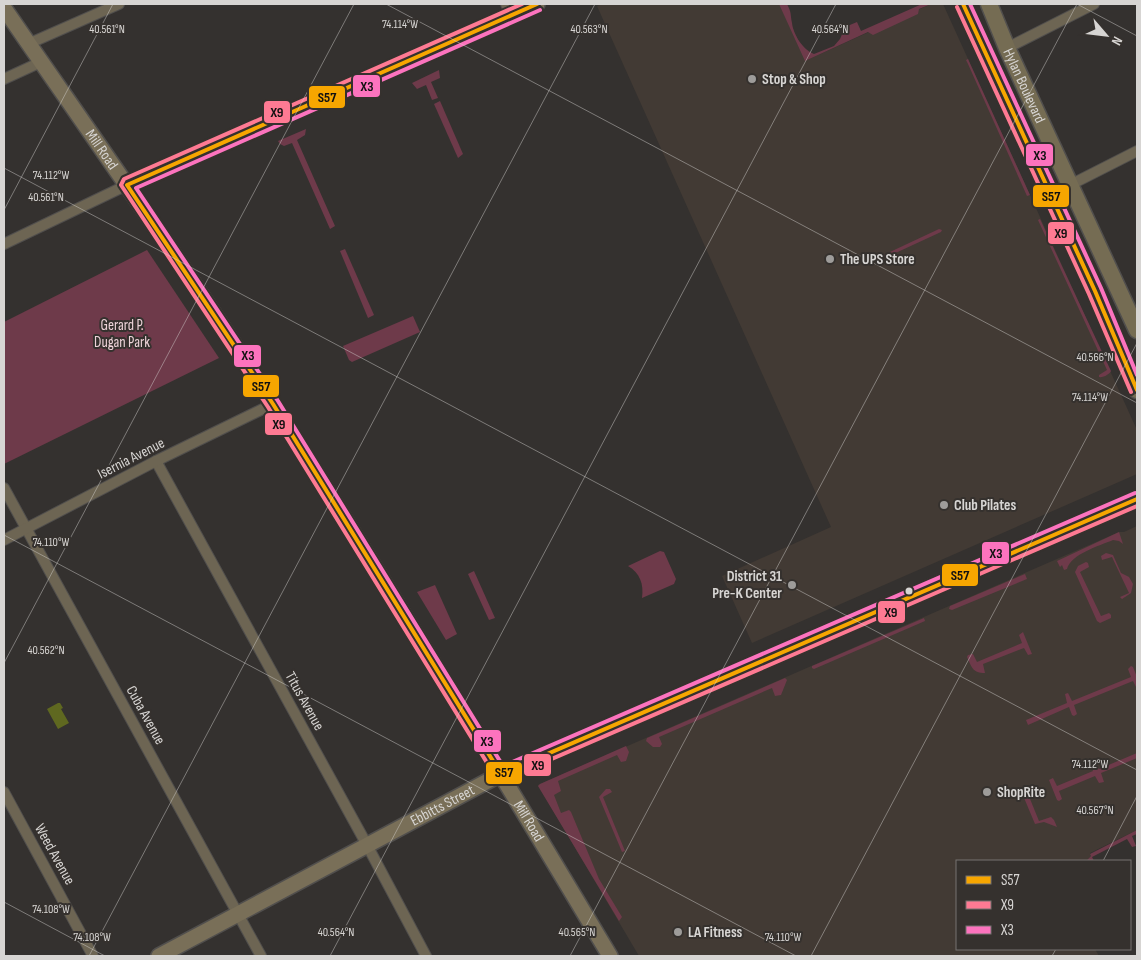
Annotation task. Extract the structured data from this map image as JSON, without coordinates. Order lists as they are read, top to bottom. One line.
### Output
{"streets":{"main road":["Hylan Boulevard"],"street":["Mill Road","Isernia Avenue","Titus Avenue","Cuba Avenue","Ebbitts Street","Weed Avenue"]},"crossings":[["Mill Road","Isernia Avenue"],["Mill Road","Ebbitts Street"],["Isernia Avenue","Titus Avenue"],["Isernia Avenue","Cuba Avenue"],["Titus Avenue","Ebbitts Street"],["Cuba Avenue","Ebbitts Street"]],"parks":["Gerard P. Dugan Park"],"places":["Stop & Shop","The UPS Store","Club Pilates","District 31 Pre-K Center","ShopRite","LA Fitness"],"lines":["transit line S57","transit line X9","transit line X3"],"legend":["S57","X9","X3"],"north":"bottom right","coordinates":["74.114°W","40.561°N","40.563°N","40.564°N","74.112°W","40.566°N","74.110°W","40.562°N","40.567°N","74.108°W","40.565°N"]}
